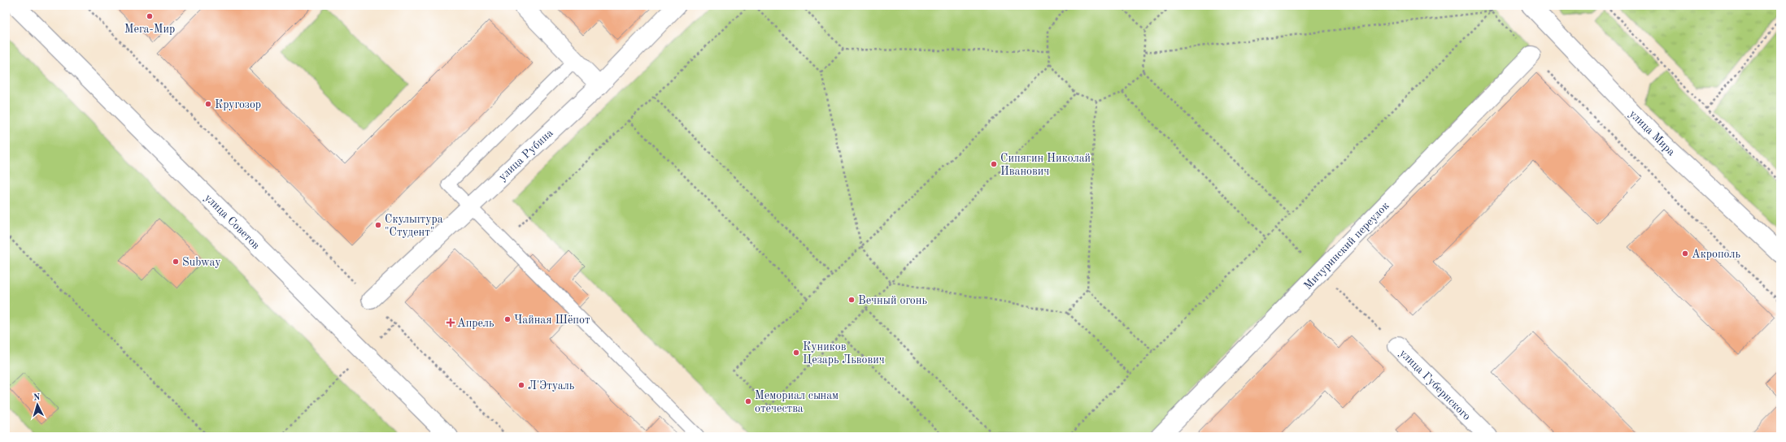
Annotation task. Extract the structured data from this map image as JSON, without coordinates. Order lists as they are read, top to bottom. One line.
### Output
{"streets":{"street":["улица Мира","улица Рубина","улица Советов","Мичуринский переулок","улица Губернского"]},"places":{"other":["Мега-Мир","Кругозор","Сипягин Николай Иванович","Скульптура \"Студент\"","Акрополь","Subway","Вечный огонь","Чайная Шёпот","Куников Цезарь Львович","Л'Этуаль","Мемориал сынам отечества"],"health":["Апрель"]},"north":"top"}
